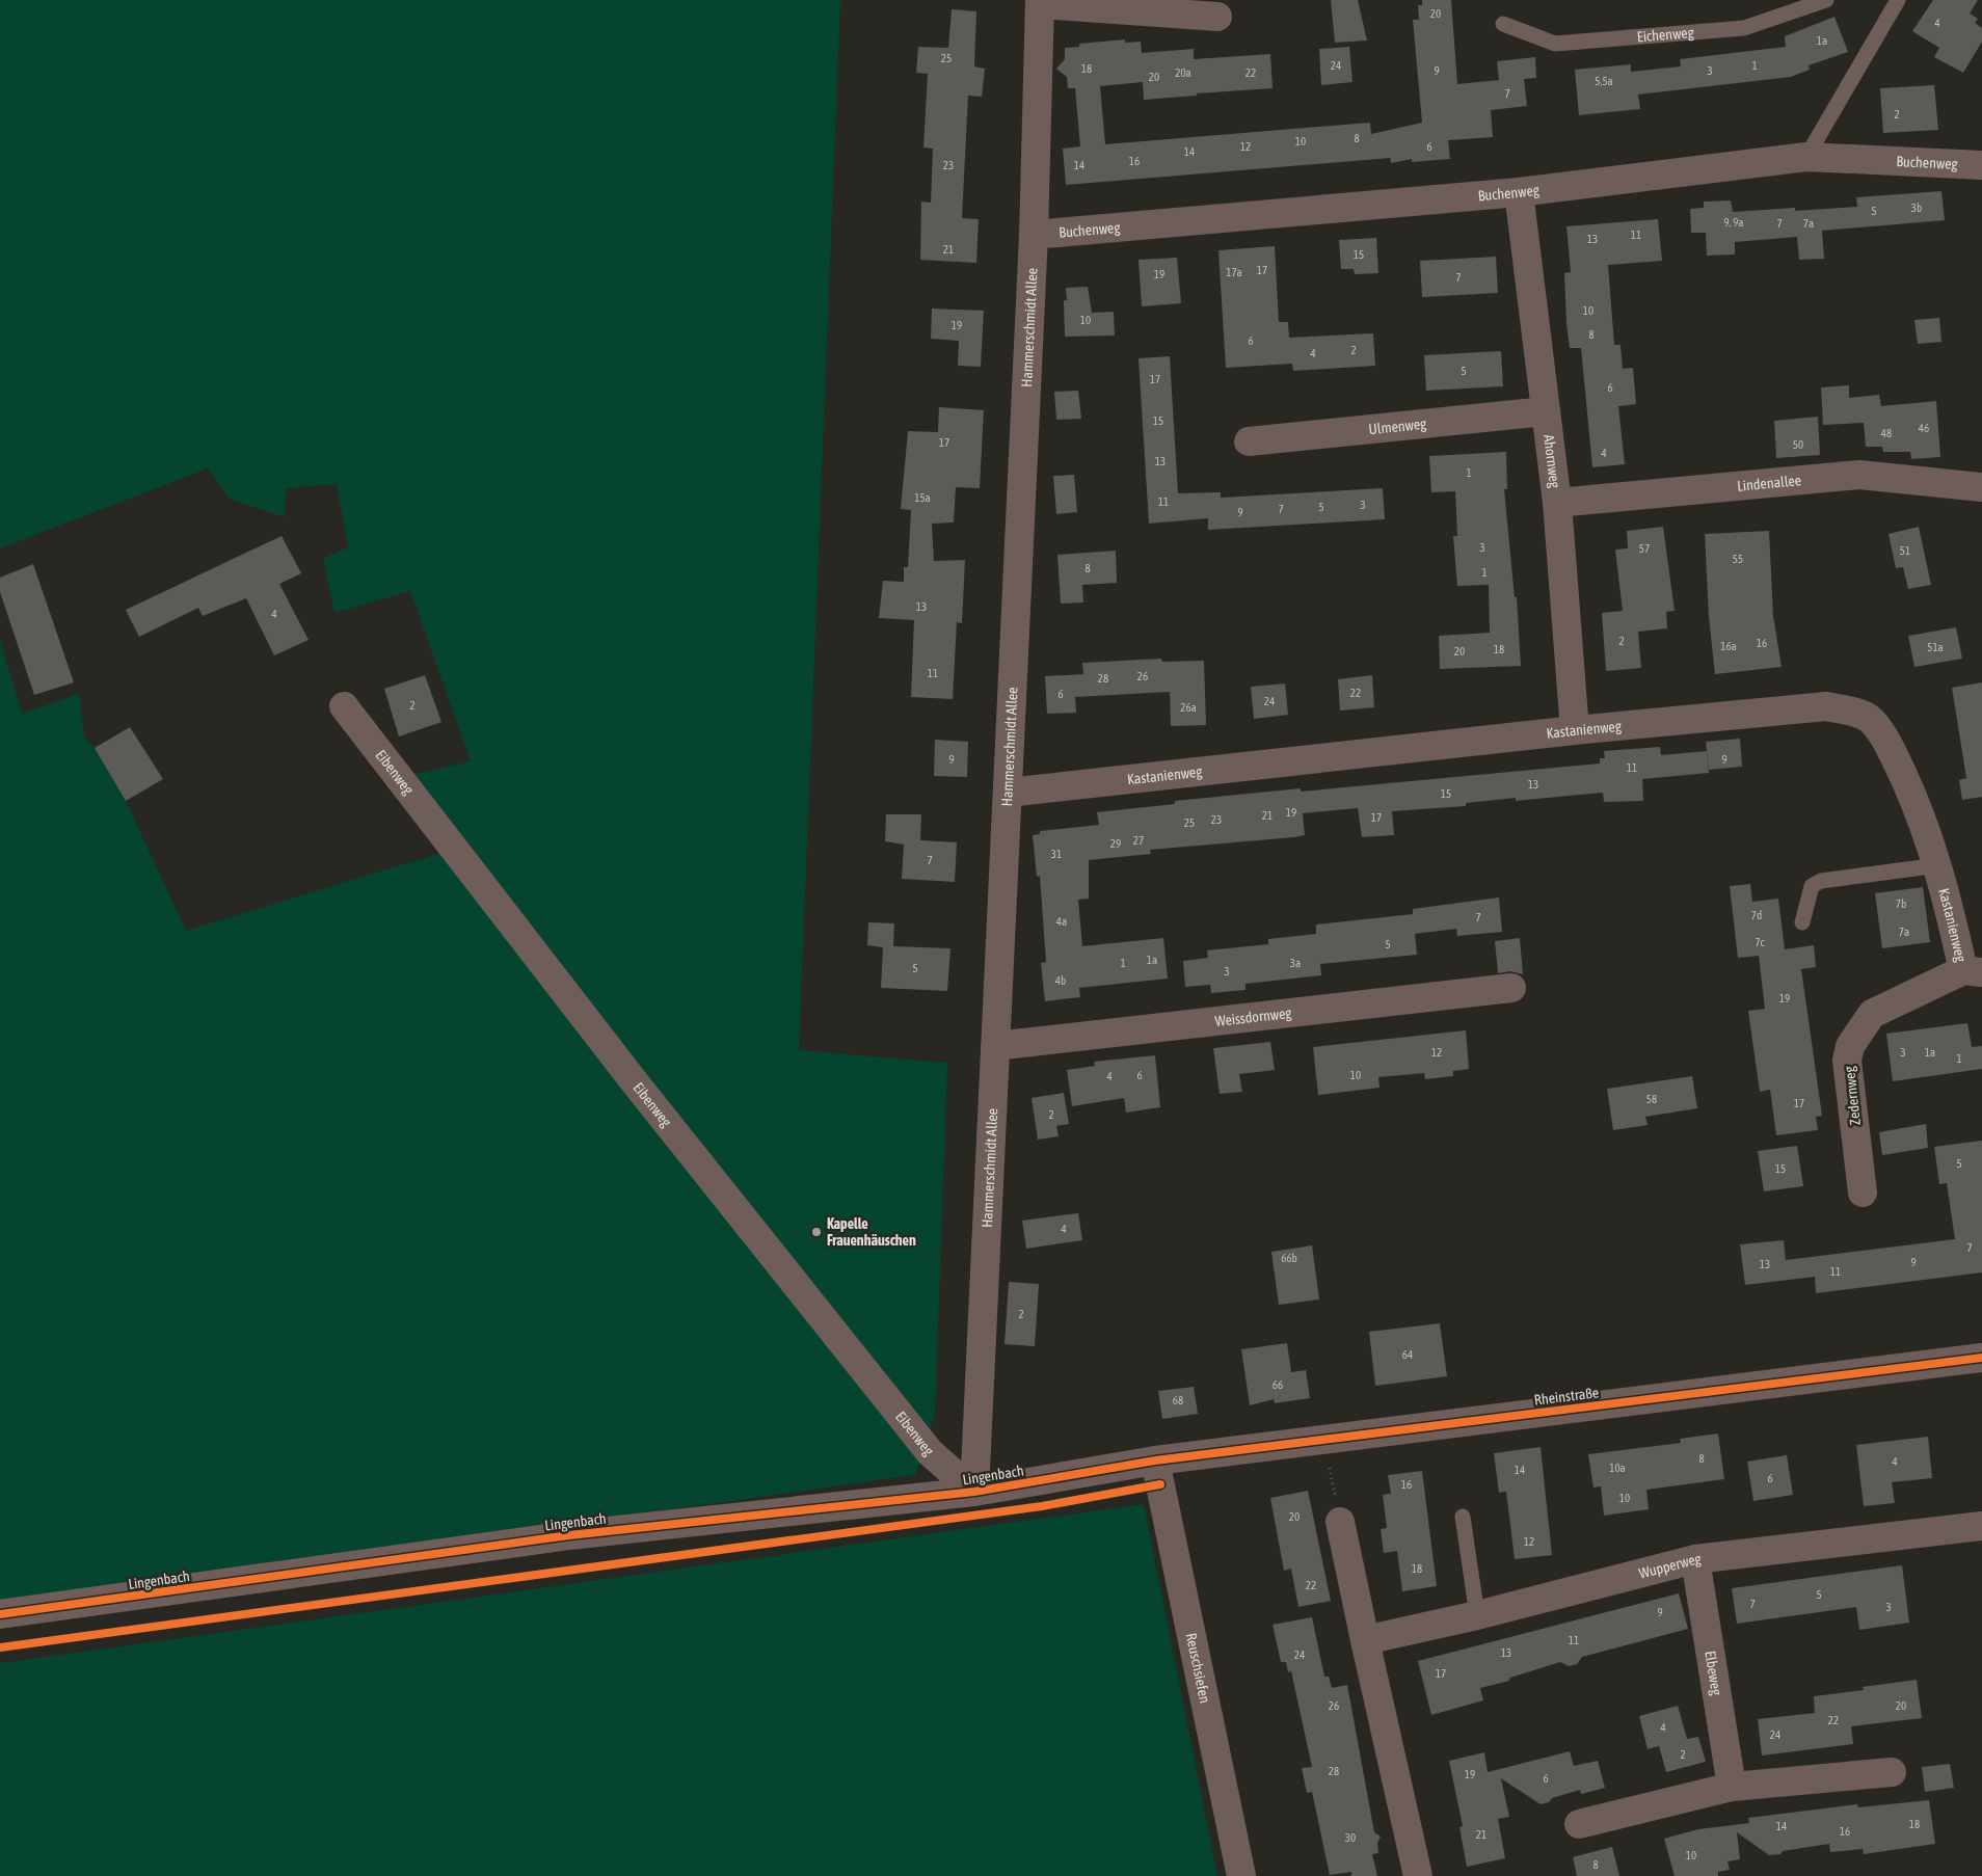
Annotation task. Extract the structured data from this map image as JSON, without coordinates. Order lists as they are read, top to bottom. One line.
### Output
{"streets":{"street":["Buchenweg","Hammerschmidt Allee","Ulmenweg","Ahornweg","Lindenallee","Kastanienweg","Eibenweg","Weissdornweg","Zedernweg","Rheinstraße","Lingenbach","Wupperweg","Reuschsiefen","Elbeweg"],"lane":["Eichenweg"]},"crossings":[["Buchenweg","Hammerschmidt Allee"],["Buchenweg","Ahornweg"],["Hammerschmidt Allee","Kastanienweg"],["Hammerschmidt Allee","Eibenweg"],["Hammerschmidt Allee","Weissdornweg"],["Hammerschmidt Allee","Lingenbach"],["Ulmenweg","Ahornweg"],["Ahornweg","Lindenallee"],["Ahornweg","Kastanienweg"],["Kastanienweg","Zedernweg"],["Eibenweg","Lingenbach"],["Rheinstraße","Lingenbach"],["Rheinstraße","Reuschsiefen"],["Lingenbach","Reuschsiefen"],["Wupperweg","Elbeweg"]],"places":["Kapelle Frauenhäuschen"],"house_numbers":["20","4","1a","25","24","1","18","9","3","20a","22","20","5,5a","7","2","8","10","12","6","14","16","23","14","3b","5","9, 9a","7","7a","11","13","21","15","17","17a","19","7","10","10","19","8","6","2","4","5","17","6","15","46","48","17","50","4","13","1","15a","11","3","5","7","9","3","57","51","55","8","1","13","4","2","16","16a","51a","18","20","11","26","28","22","6","24","2","26a","9","9","11","13","15","19","21","17","23","25","27","29","31","7","7b","7d","7","4a","7a","7c","5","1a","1","3a","5","3","4b","19","12","3","1a","1","6","10","4","58","17","2","5","15","4","7","66b","9","13","11","2","64","66","68","8","4","10a","14","6","16","10","20","12","18","22","5","7","3","9","11","13","24","17","26","20","22","4","24","2","28","19","6","18","14","16","21","30","10","8"]}
